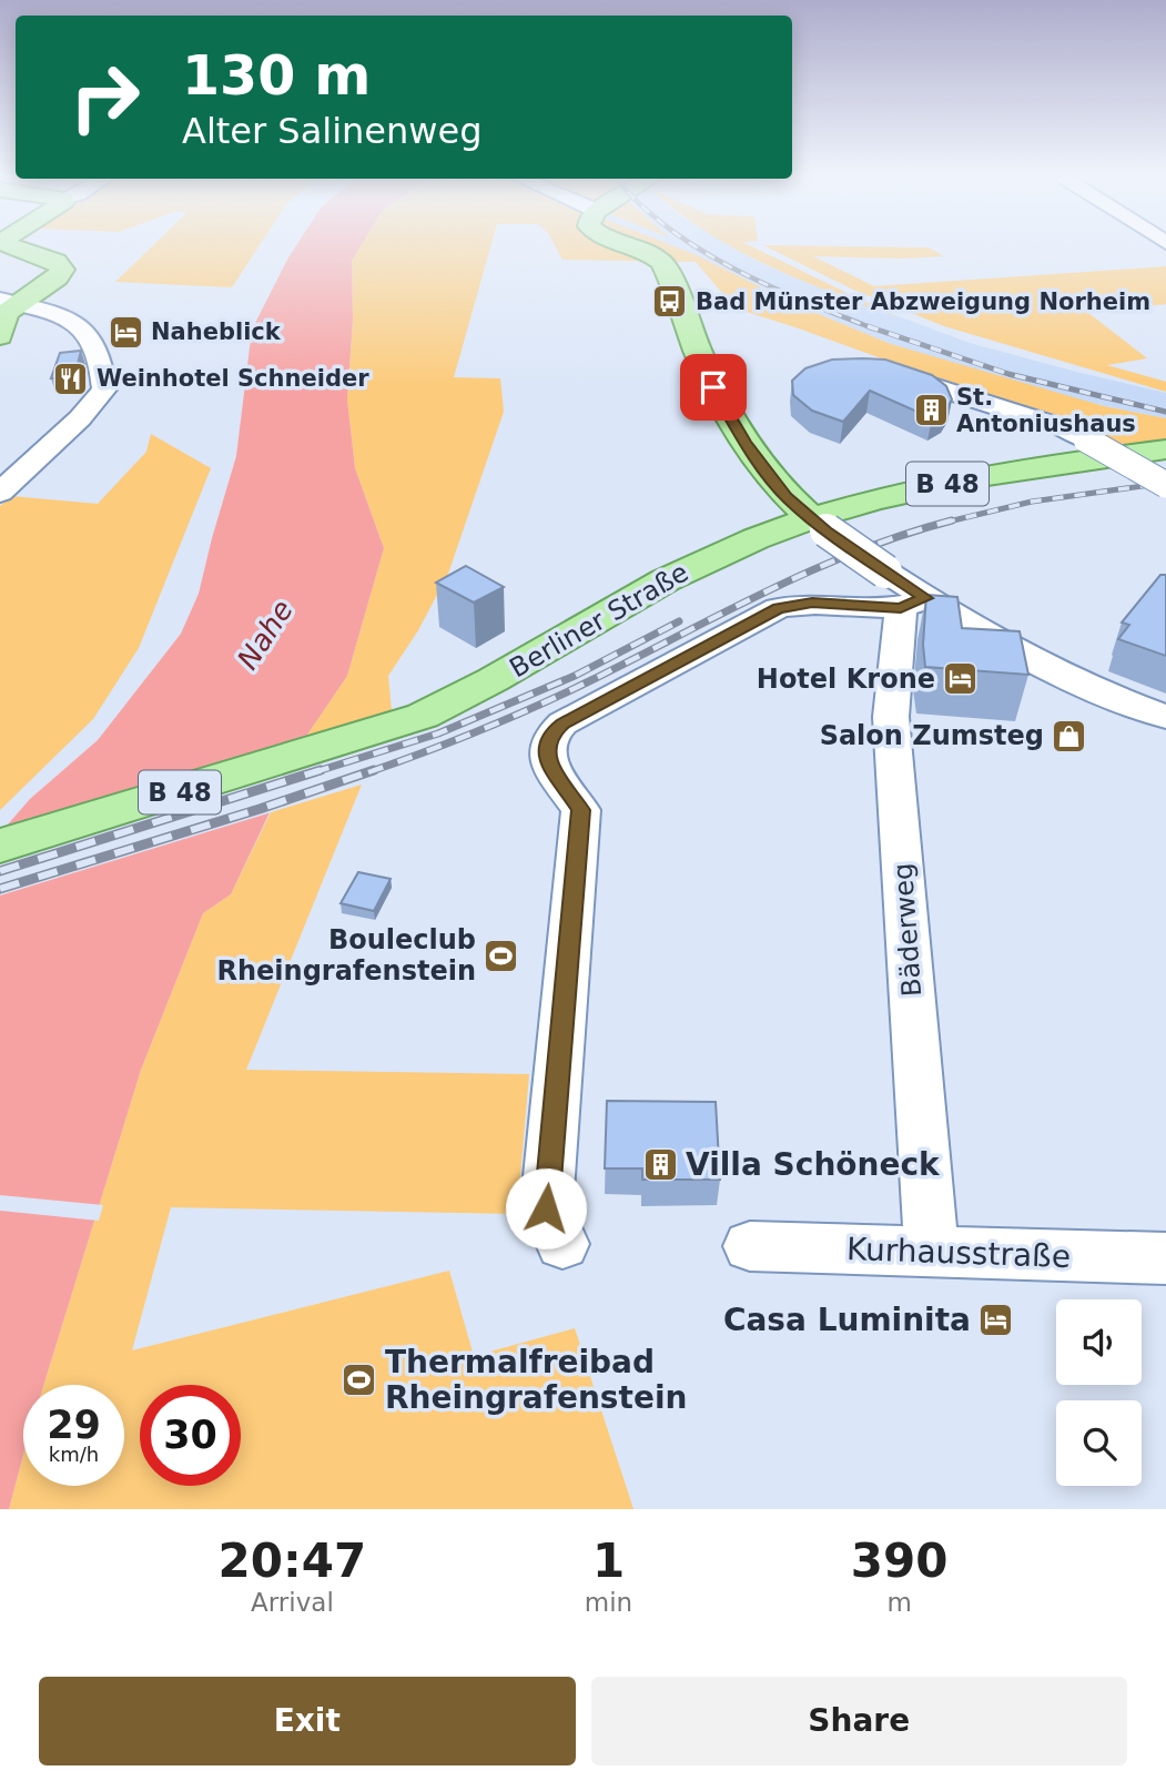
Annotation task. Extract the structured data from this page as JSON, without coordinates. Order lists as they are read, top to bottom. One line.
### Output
{"streets":{"main road":["B 48","Berliner Straße"],"street":["Bäderweg","Kurhausstraße"]},"crossings":[["B 48","Berliner Straße"],["Bäderweg","Kurhausstraße"]],"water":["Nahe"],"places":{"bus stop":["Bad Münster Abzweigung Norheim"],"hotel":["Naheblick","Hotel Krone","Casa Luminita"],"restaurant":["Weinhotel Schneider"],"building":["St. Antoniushaus","Villa Schöneck"],"shop":["Salon Zumsteg"],"sports":["Bouleclub Rheingrafenstein","Thermalfreibad Rheingrafenstein"]},"page":{"turn":["130 m","Alter Salinenweg"],"speed":"29 km/h","limit":"30","eta":["20:47","Arrival","1","min","390","m"],"buttons":["Exit","Share"]}}
